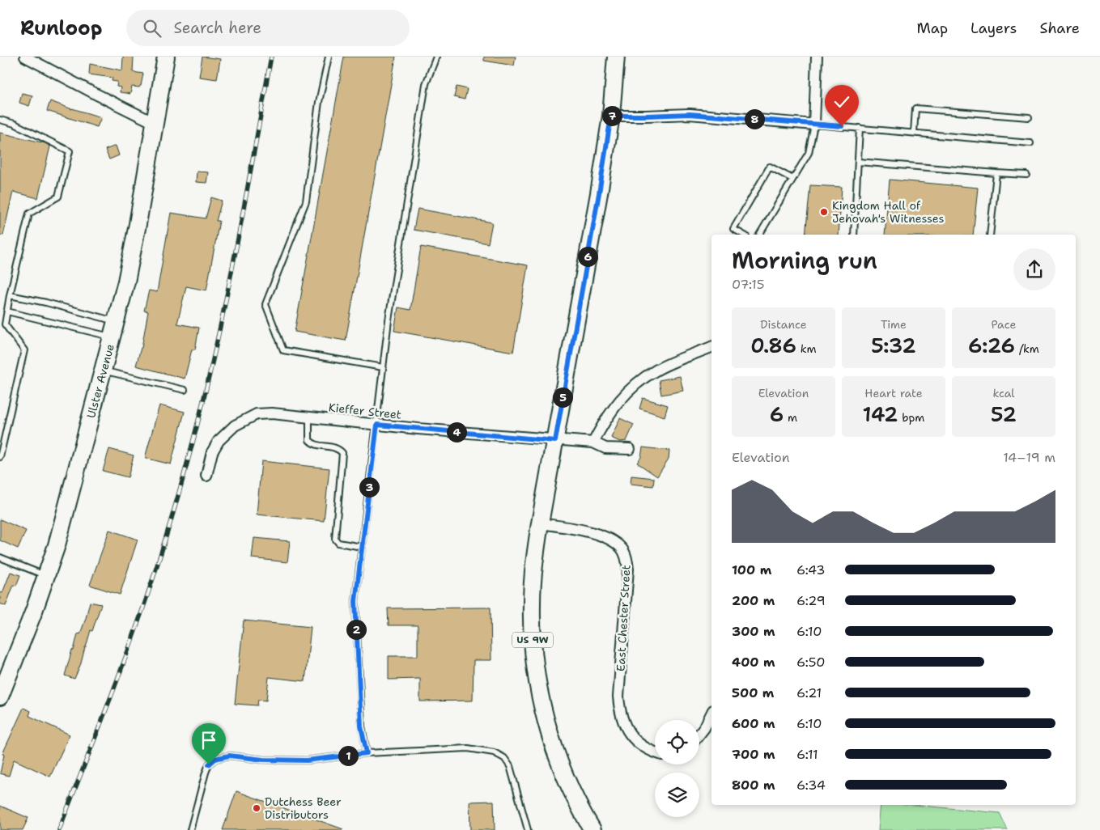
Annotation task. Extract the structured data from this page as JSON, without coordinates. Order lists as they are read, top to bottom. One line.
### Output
{"streets":{"main road":["Ulster Avenue","US 9W"],"street":["Kieffer Street","East Chester Street"]},"crossings":[["Kieffer Street","US 9W"],["East Chester Street","US 9W"]],"places":["Kingdom Hall of Jehovah's Witnesses","Dutchess Beer Distributors"],"page":{"header":"Runloop","search":"Search here","nav":["Map","Layers","Share"],"pins":["7","8","6","5","4","3","2","1"],"heading":["Morning run","07:15"],"stats":[["Distance","0.86 km"],["Time","5:32"],["Pace","6:26 /km"],["Elevation","6 m"],["Heart rate","142 bpm"],["kcal","52"]],"chart":["Elevation","14–19 m"],"list":[{"name":"100 m","note":"6:43"},{"name":"200 m","note":"6:29"},{"name":"300 m","note":"6:10"},{"name":"400 m","note":"6:50"},{"name":"500 m","note":"6:21"},{"name":"600 m","note":"6:10"},{"name":"700 m","note":"6:11"},{"name":"800 m","note":"6:34"}]}}
